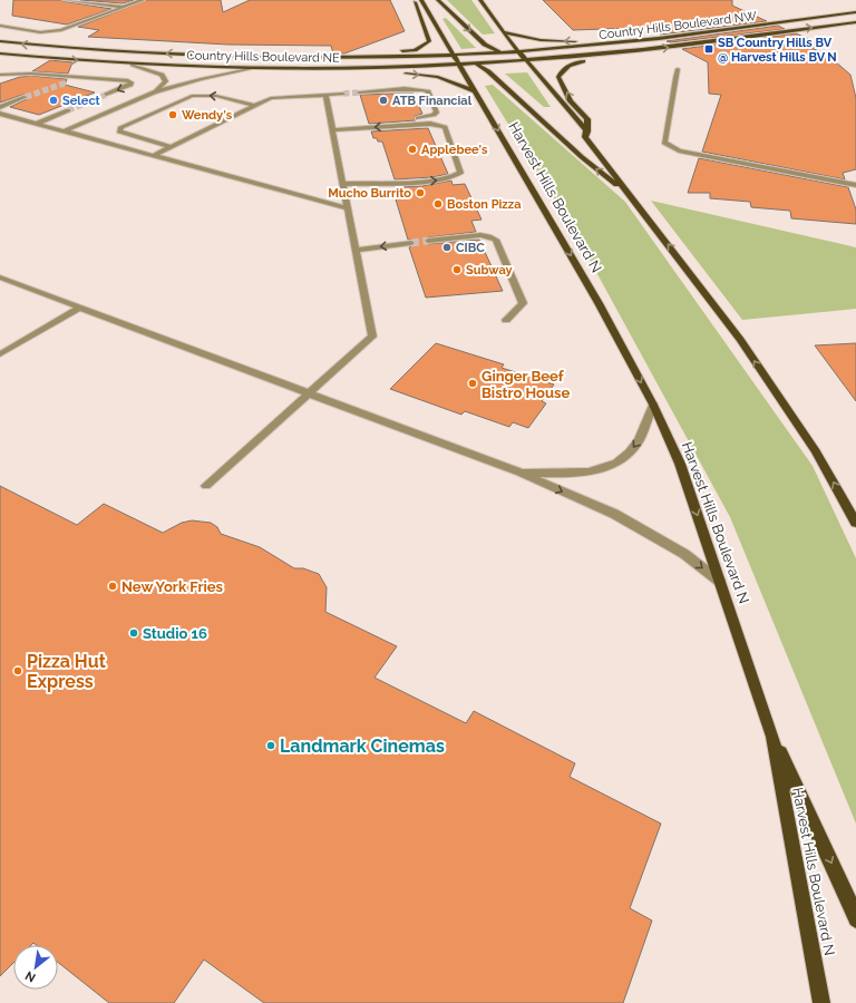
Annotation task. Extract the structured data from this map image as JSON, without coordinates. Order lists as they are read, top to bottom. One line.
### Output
{"streets":{"main road":["Country Hills Boulevard NW","Country Hills Boulevard NE","Harvest Hills Boulevard N"]},"crossings":[["Country Hills Boulevard NW","Country Hills Boulevard NE"],["Country Hills Boulevard NE","Harvest Hills Boulevard N"]],"places":{"transit":["SB Country Hills BV @ Harvest Hills BV N"],"other":["Select","ATB Financial","Wendy's","Applebee's","Mucho Burrito","Boston Pizza","CIBC","Subway","Ginger Beef Bistro House","New York Fries","Studio 16","Pizza Hut Express","Landmark Cinemas"]},"north":"bottom left"}
